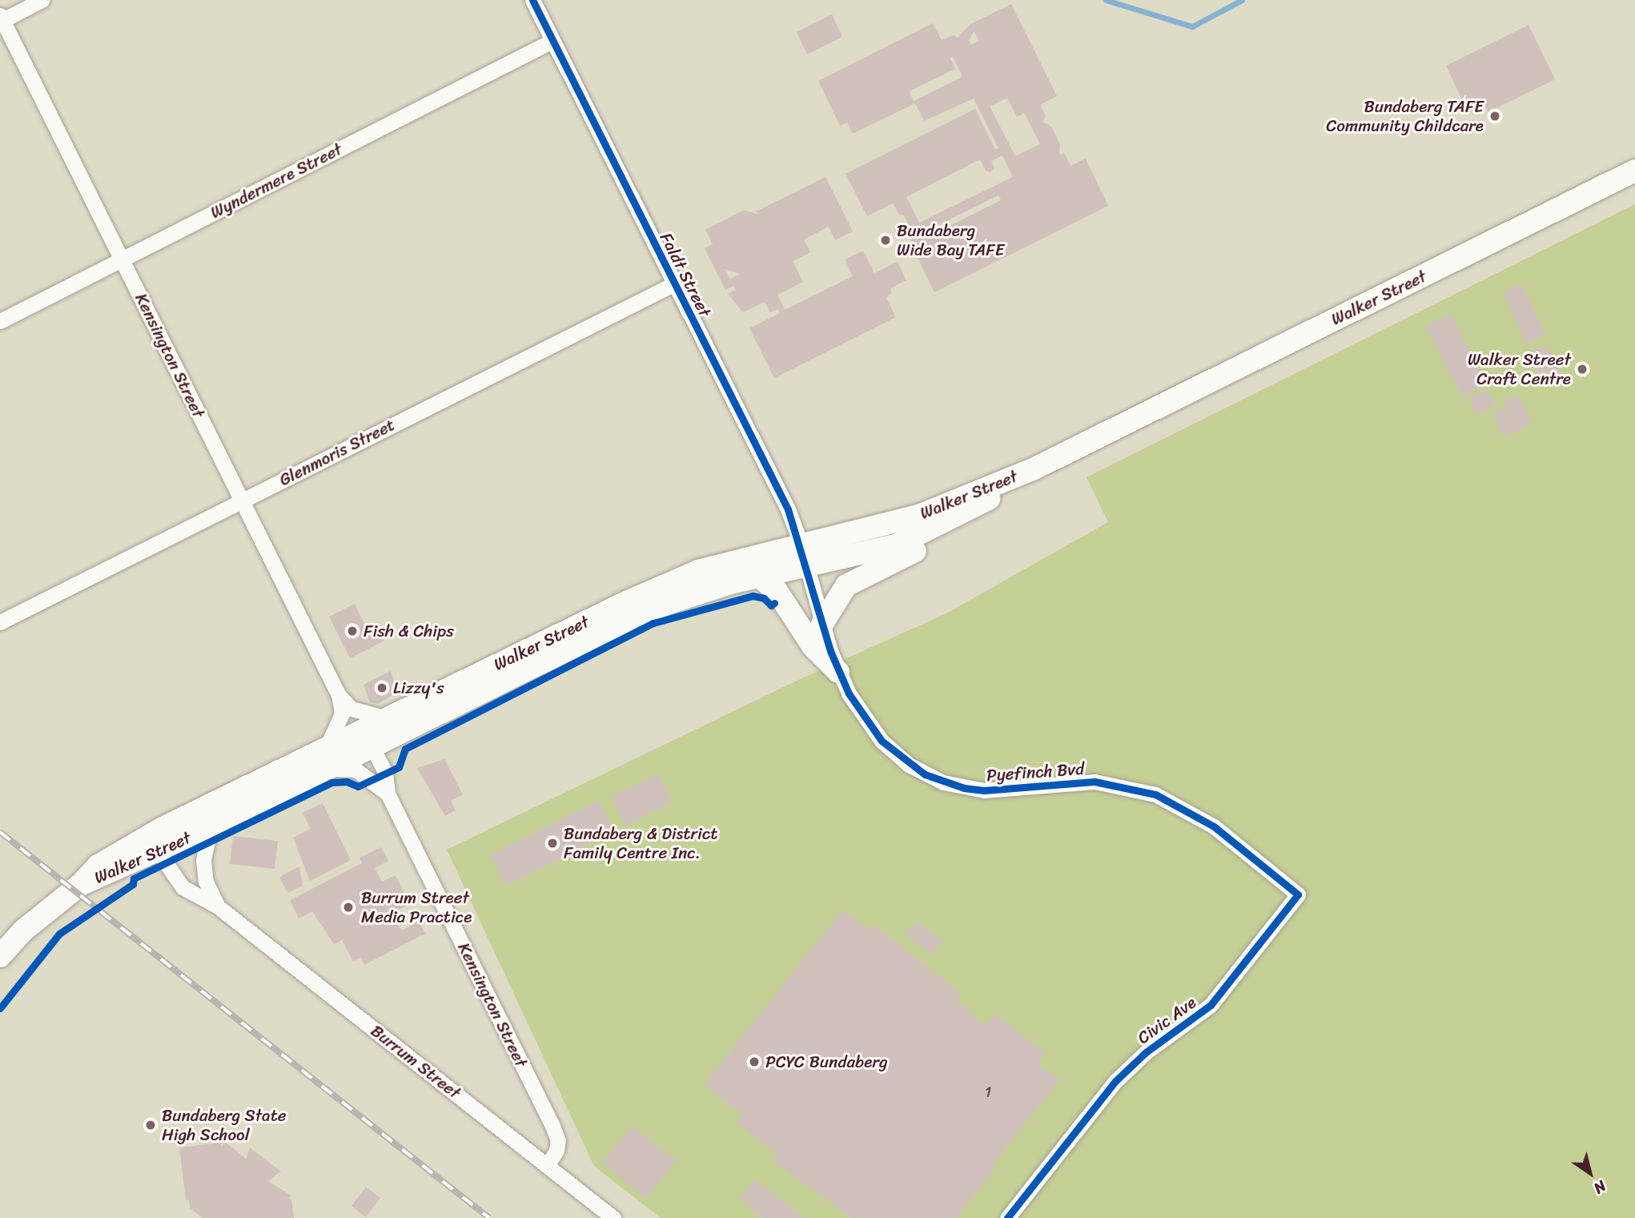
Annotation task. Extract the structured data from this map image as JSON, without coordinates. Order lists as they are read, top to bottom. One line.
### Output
{"streets":{"main road":["Faldt Street","Walker Street"],"street":["Wyndermere Street","Kensington Street","Glenmoris Street","Pyefinch Bvd","Civic Ave","Burrum Street"]},"crossings":[["Wyndermere Street","Faldt Street"],["Wyndermere Street","Kensington Street"],["Faldt Street","Walker Street"],["Faldt Street","Glenmoris Street"],["Faldt Street","Pyefinch Bvd"],["Walker Street","Kensington Street"],["Walker Street","Pyefinch Bvd"],["Walker Street","Burrum Street"],["Kensington Street","Glenmoris Street"],["Kensington Street","Burrum Street"],["Pyefinch Bvd","Civic Ave"]],"places":["Bundaberg TAFE Community Childcare","Bundaberg Wide Bay TAFE","Walker Street Craft Centre","Fish & Chips","Lizzy's","Bundaberg & District Family Centre Inc.","Burrum Street Media Practice","PCYC Bundaberg","Bundaberg State High School"],"house_numbers":["1"],"north":"bottom right"}
